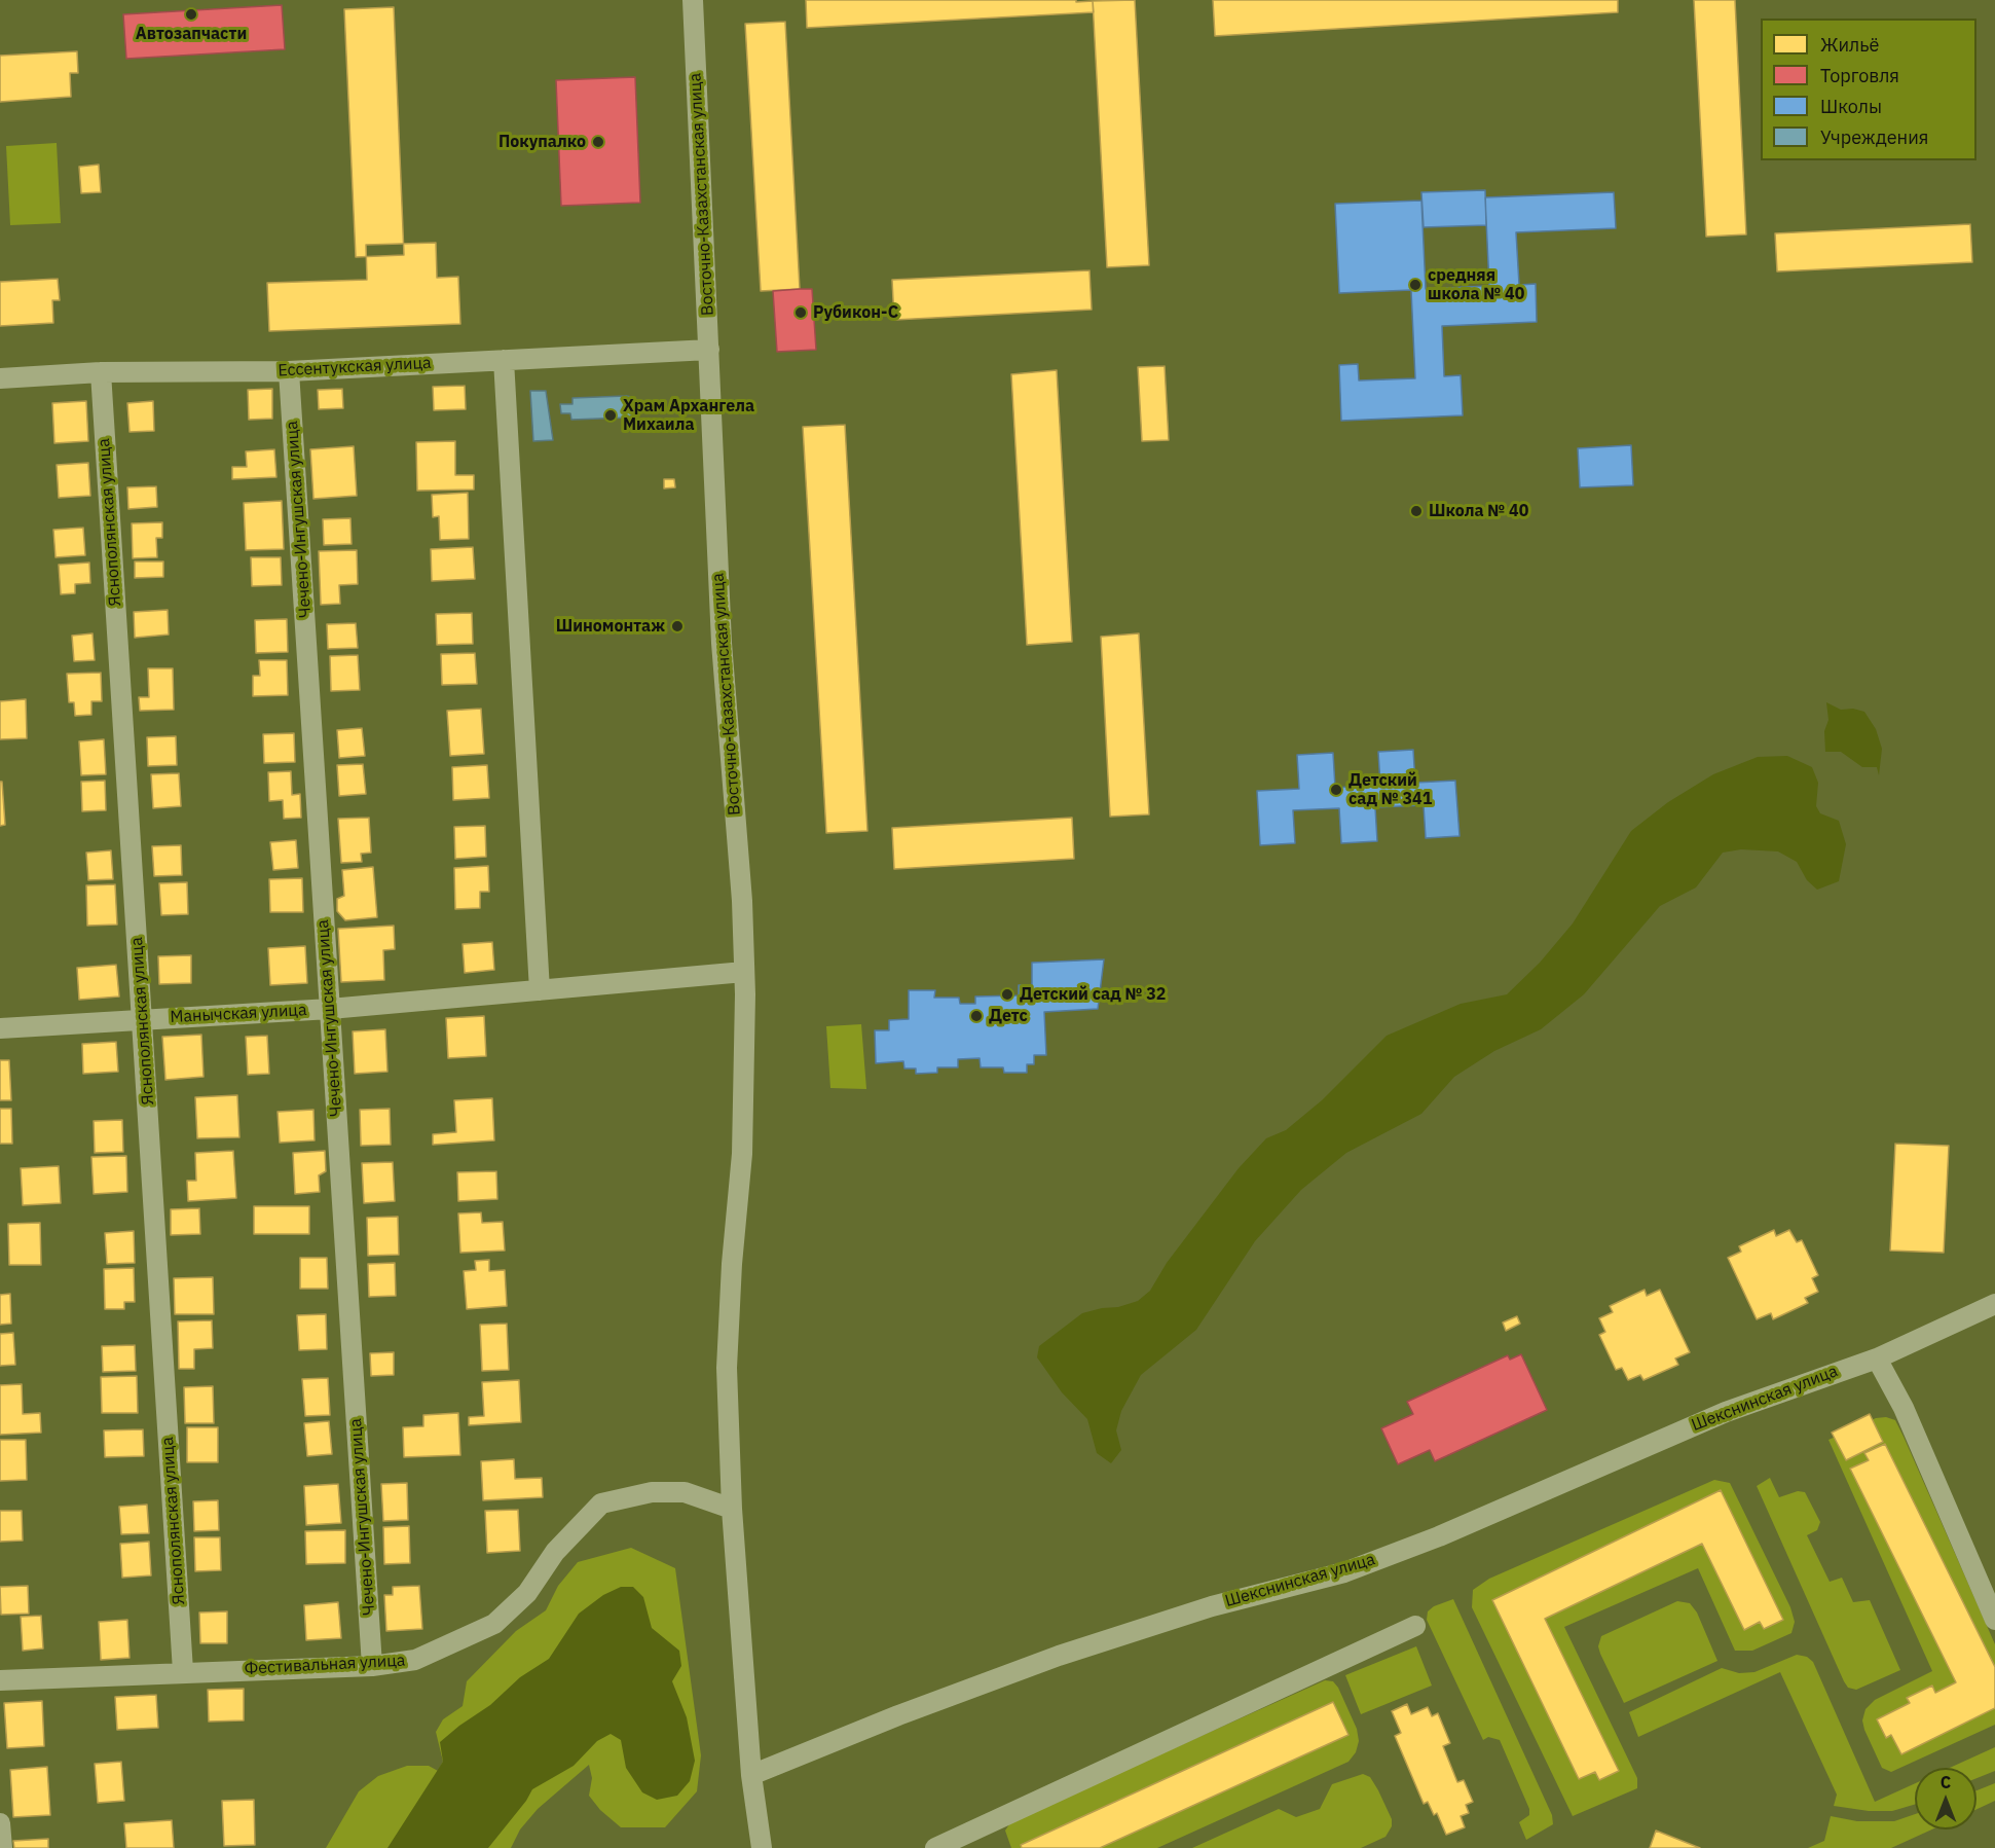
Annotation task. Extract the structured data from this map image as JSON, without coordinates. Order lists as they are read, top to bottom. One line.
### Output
{"streets":{"street":["Восточно-Казахстанская улица","Ессентукская улица","Чечено-Ингушская улица","Яснополянская улица","Манычская улица","Шекснинская улица","Фестивальная улица"]},"crossings":[["Восточно-Казахстанская улица","Ессентукская улица"],["Восточно-Казахстанская улица","Шекснинская улица"],["Восточно-Казахстанская улица","Фестивальная улица"],["Ессентукская улица","Чечено-Ингушская улица"],["Ессентукская улица","Яснополянская улица"],["Чечено-Ингушская улица","Манычская улица"],["Чечено-Ингушская улица","Фестивальная улица"],["Яснополянская улица","Манычская улица"],["Яснополянская улица","Фестивальная улица"]],"places":["Автозапчасти","Покупалко","средняя школа № 40","Рубикон-С","Храм Архангела Михаила","Школа № 40","Шиномонтаж","Детский сад № 341","Детский сад № 32","Детс"],"legend":["Жильё","Торговля","Школы","Учреждения"],"north":"top"}
